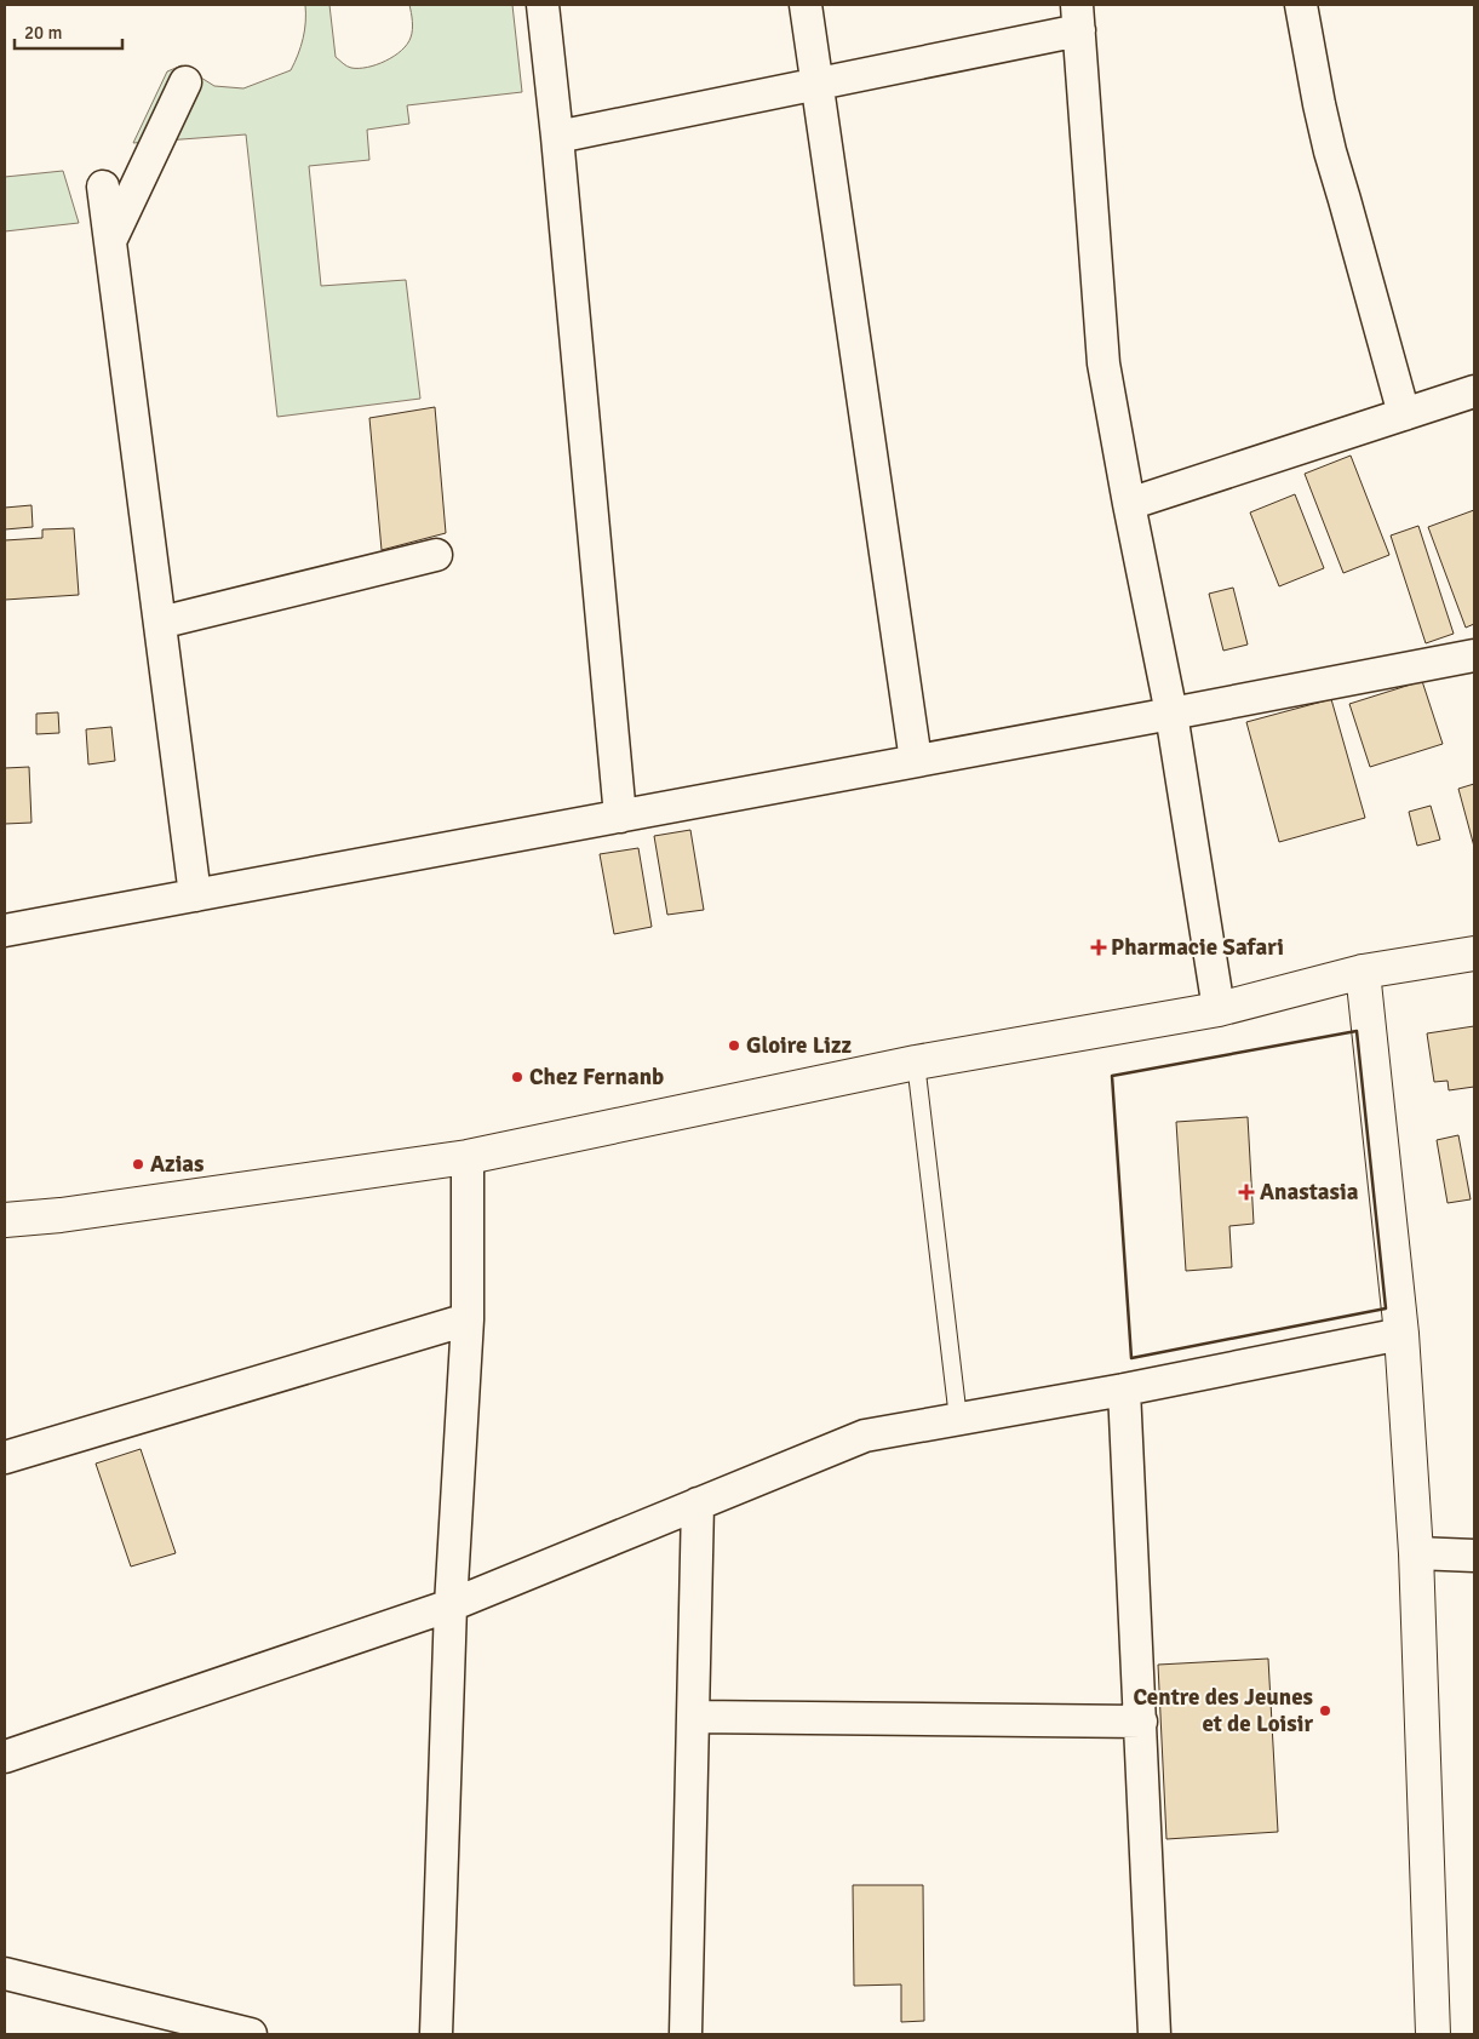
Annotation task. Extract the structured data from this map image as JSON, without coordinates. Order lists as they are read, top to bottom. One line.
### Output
{"places":{"health":["Pharmacie Safari","Anastasia"],"other":["Gloire Lizz","Chez Fernanb","Azias","Centre des Jeunes et de Loisir"]},"scale_bar":"20 m"}
